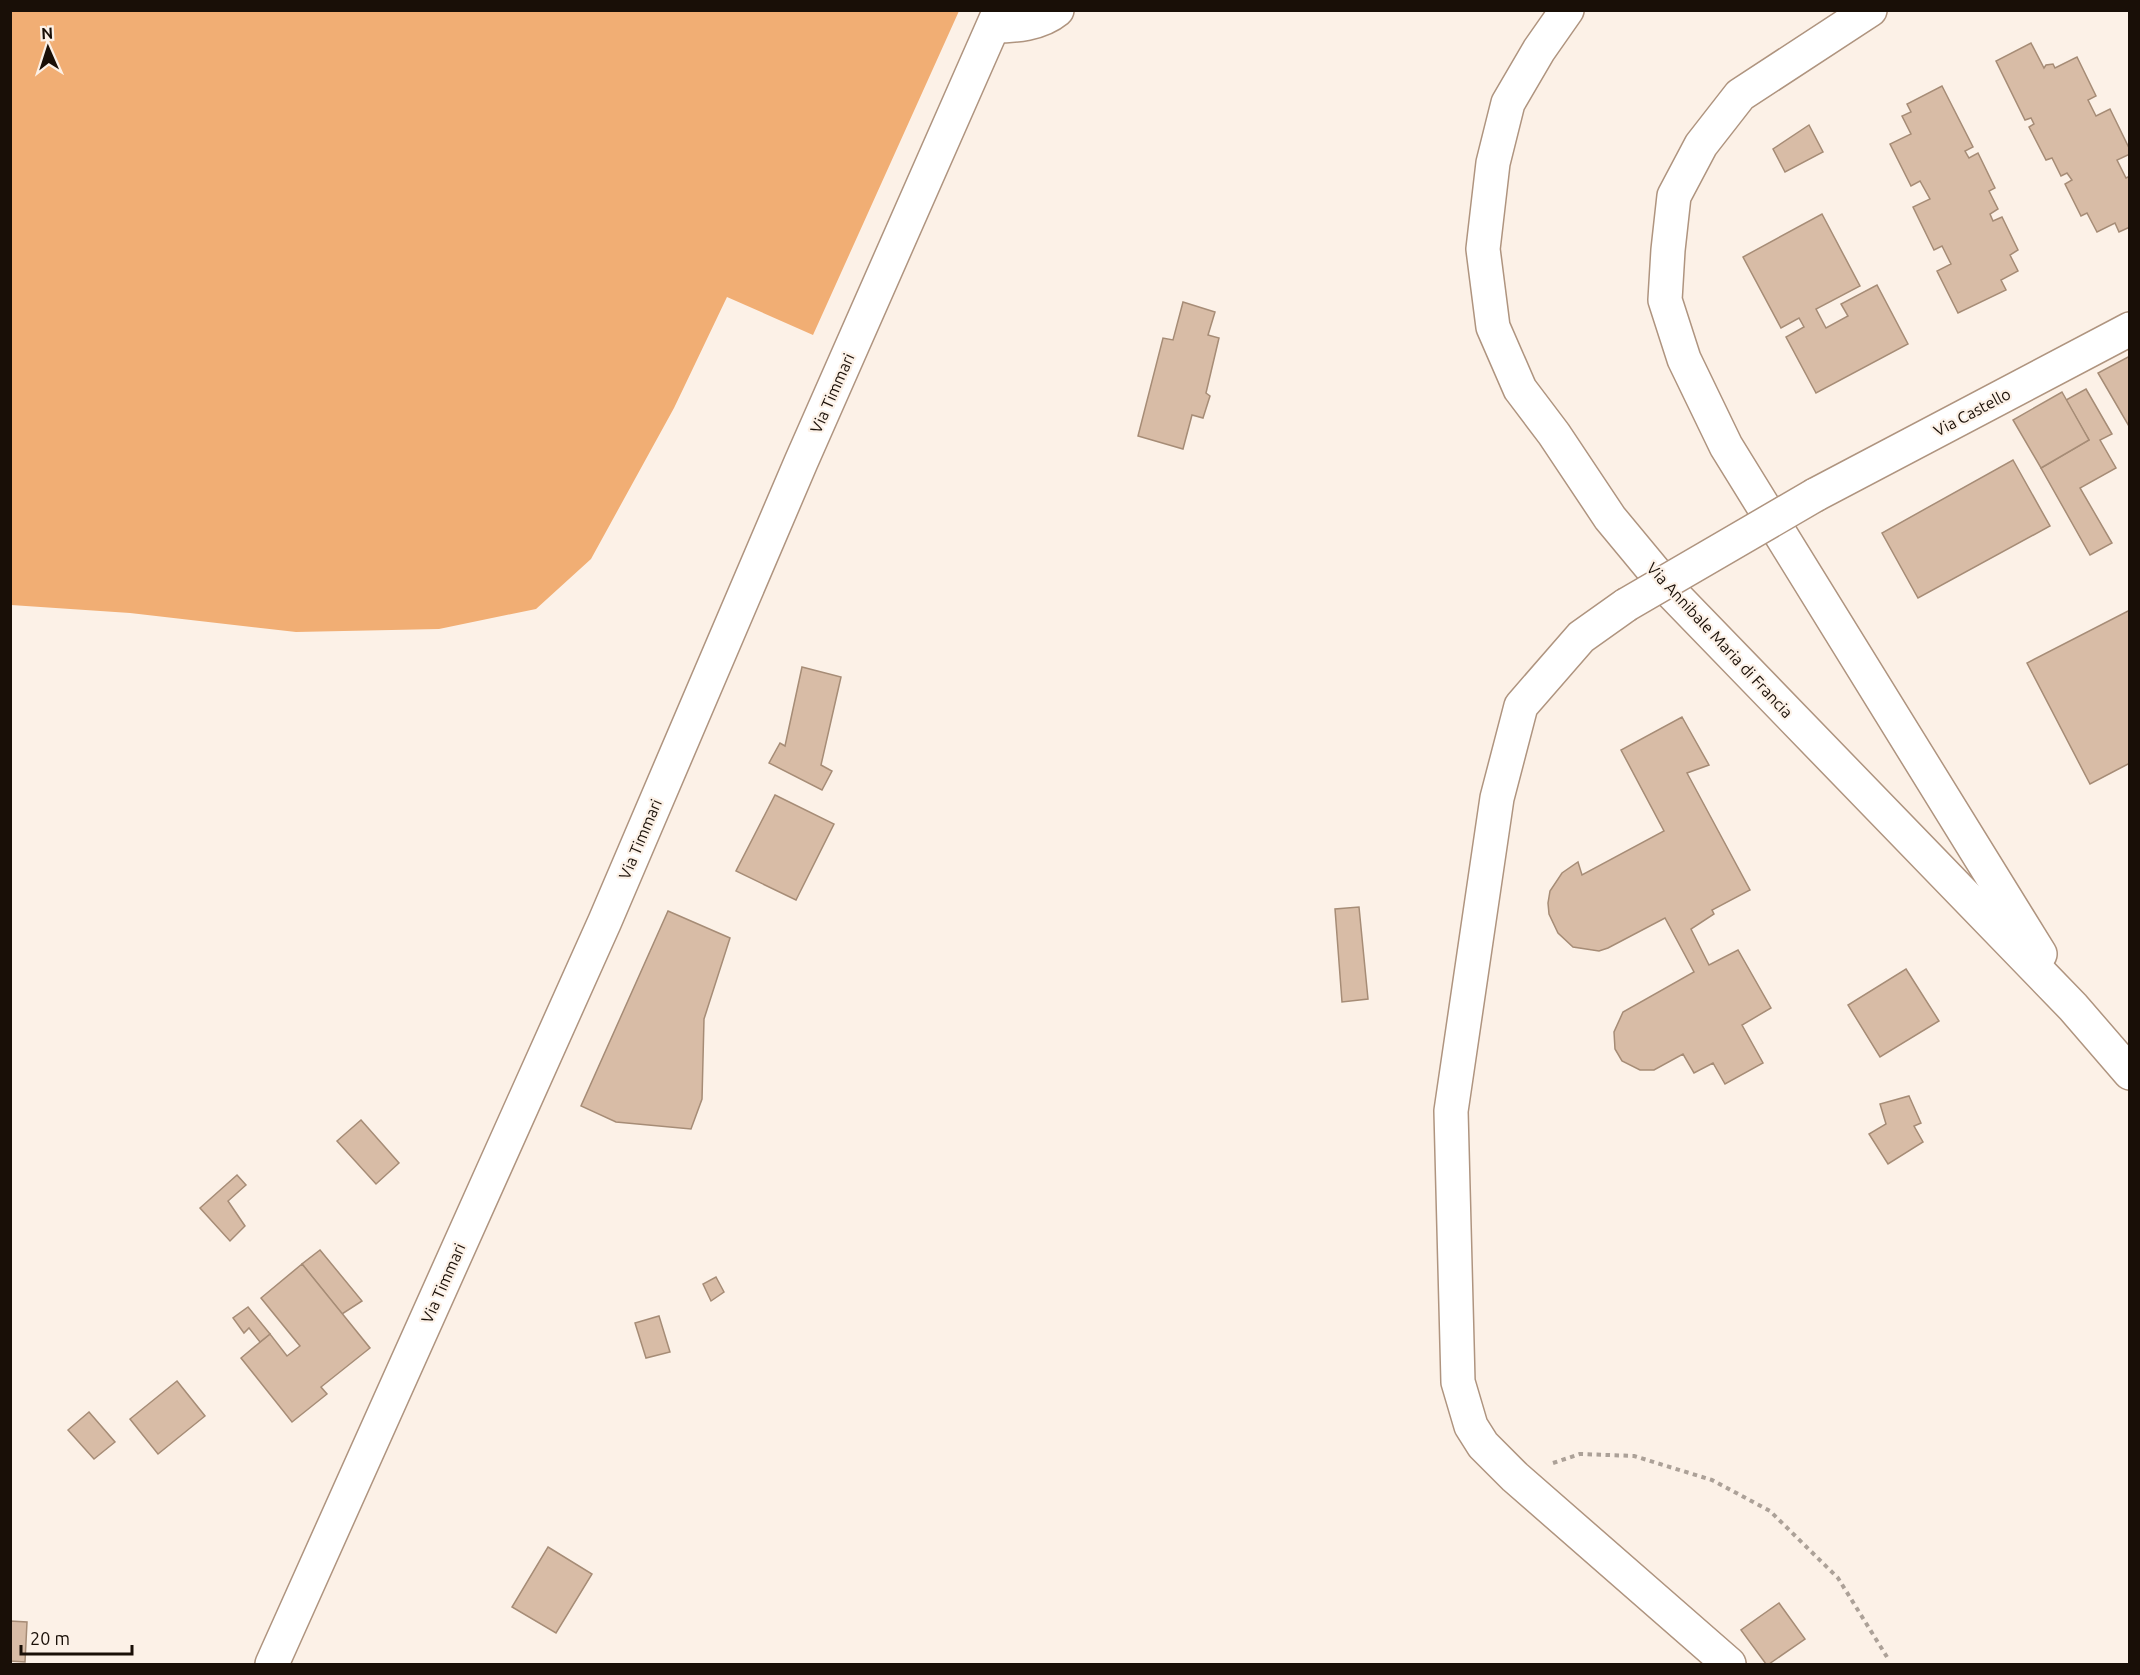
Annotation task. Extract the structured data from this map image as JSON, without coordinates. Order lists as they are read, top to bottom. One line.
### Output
{"streets":{"main road":["Via Timmari","Via Castello","Via Annibale Maria di Francia"]},"scale_bar":"20 m","north":"top"}
